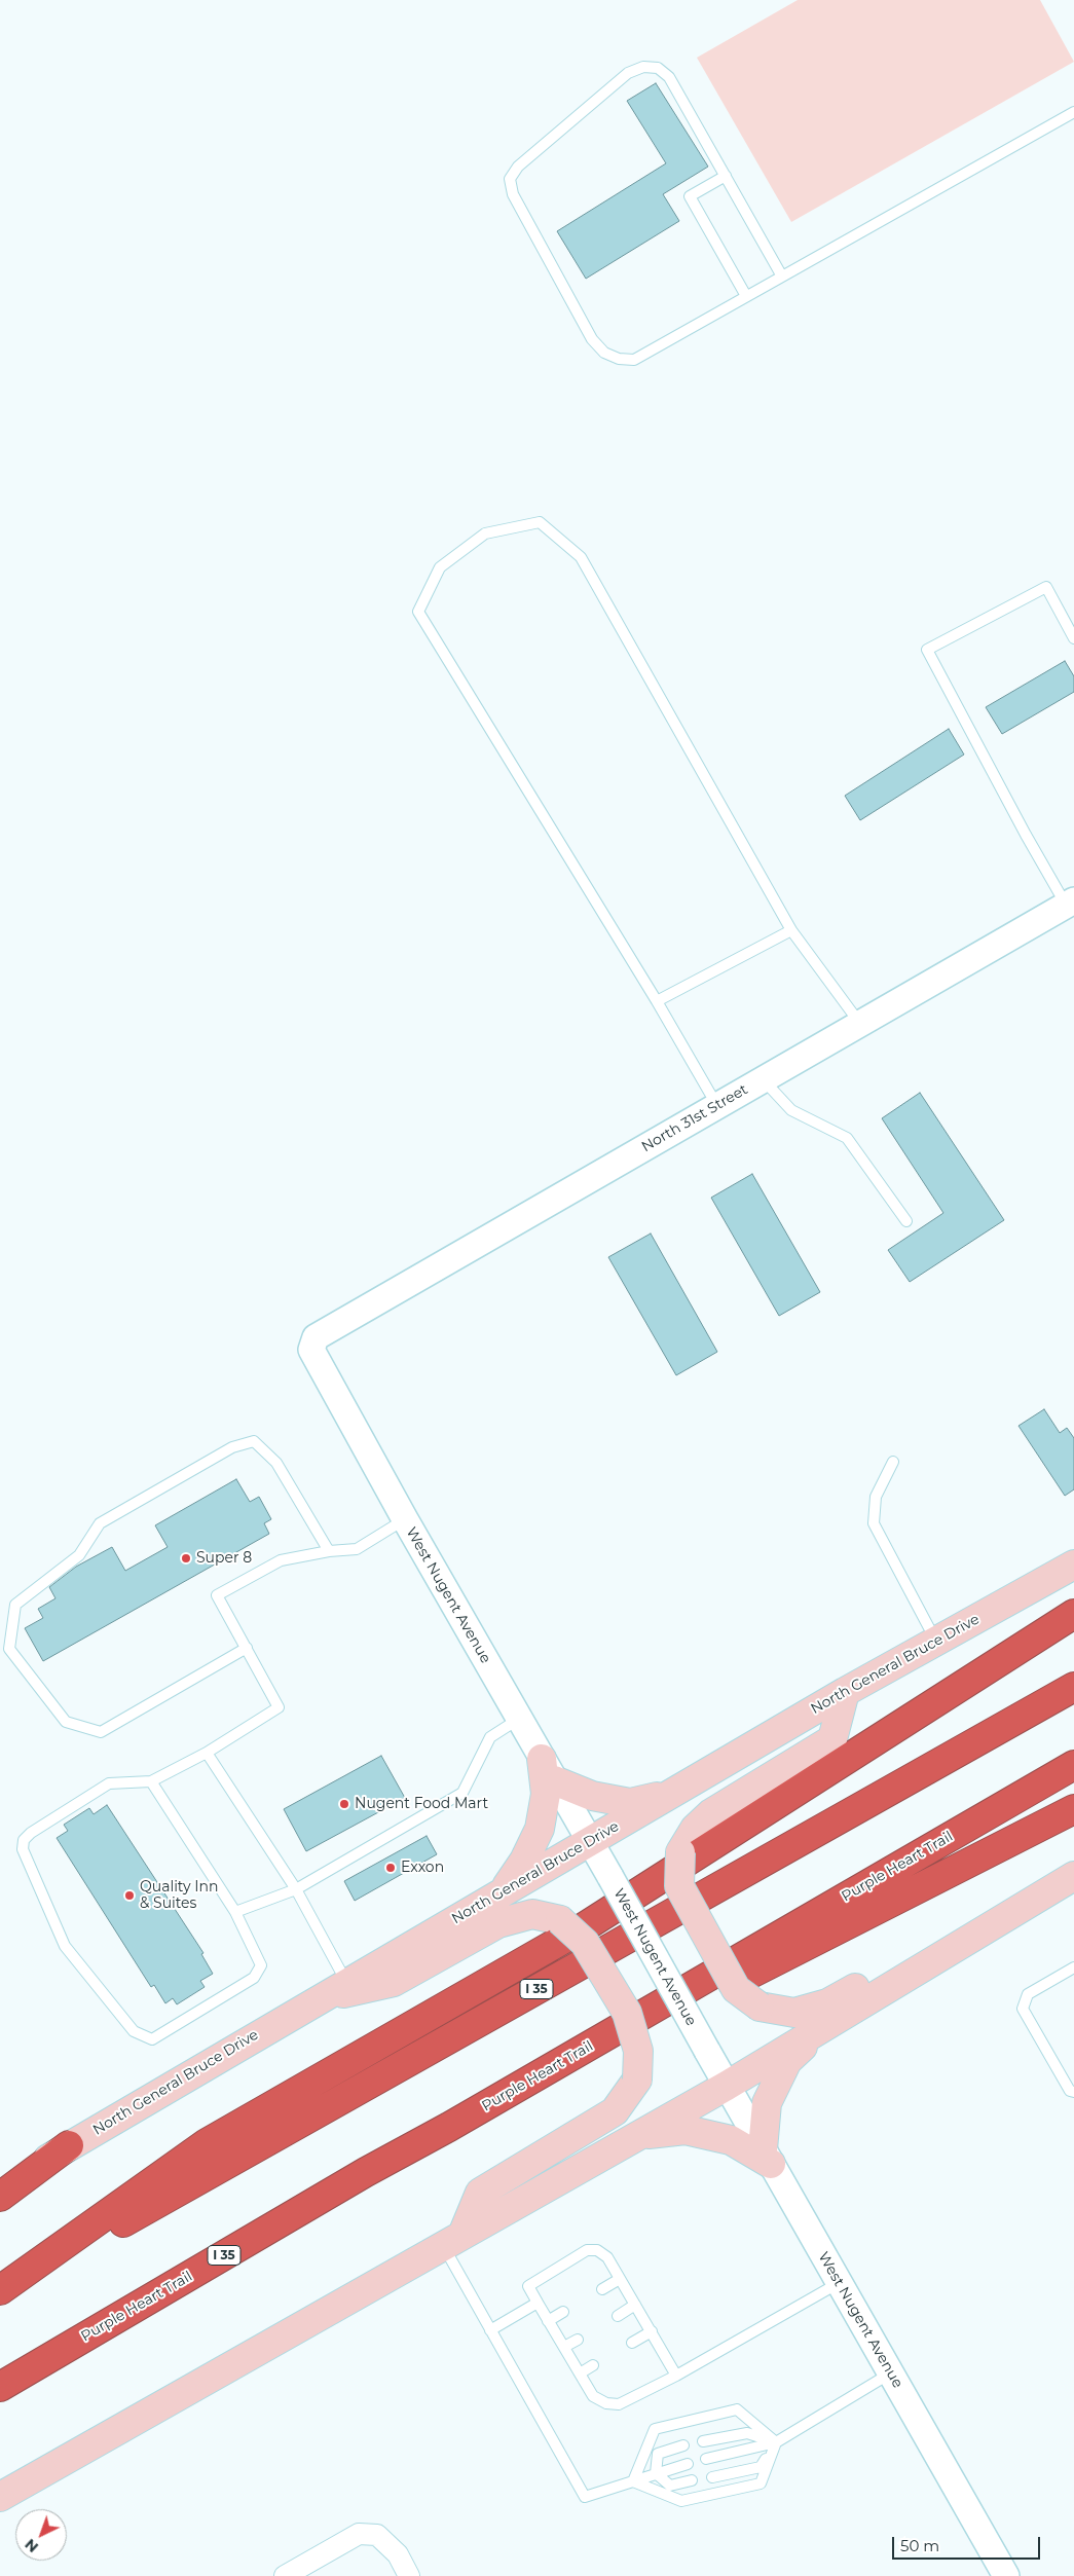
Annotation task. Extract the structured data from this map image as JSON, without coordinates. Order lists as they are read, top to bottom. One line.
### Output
{"streets":{"highway":["Purple Heart Trail","I 35"],"main road":["North General Bruce Drive"],"street":["North 31st Street","West Nugent Avenue"]},"crossings":[["North 31st Street","West Nugent Avenue"],["West Nugent Avenue","North General Bruce Drive"]],"places":["Super 8","Nugent Food Mart","Exxon","Quality Inn & Suites"],"scale_bar":"50 m","north":"bottom left"}
